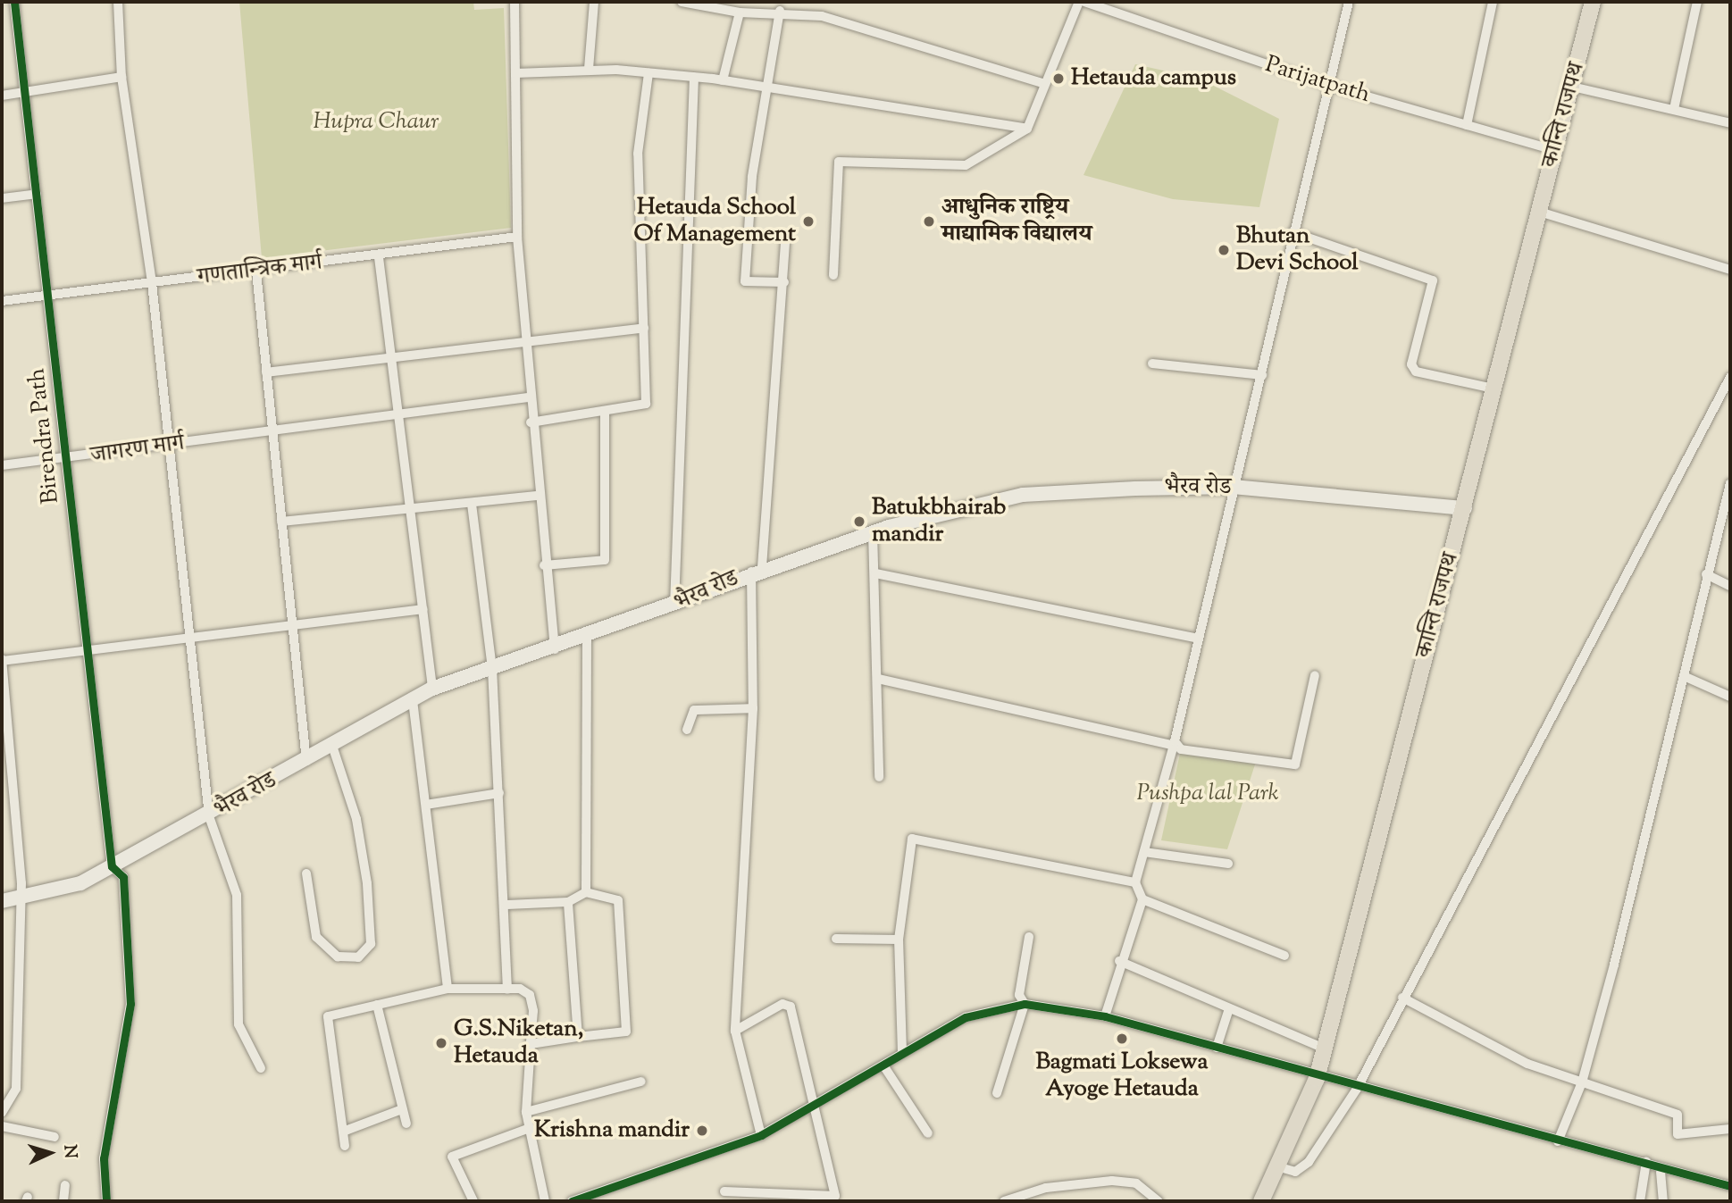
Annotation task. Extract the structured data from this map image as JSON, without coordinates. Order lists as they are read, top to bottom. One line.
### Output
{"streets":{"main road":["कान्ति राजपथ","भैरव रोड"],"street":["Parijatpath","गणतान्त्रिक मार्ग","Birendra Path","जागरण मार्ग"]},"crossings":[["Parijatpath","कान्ति राजपथ"],["कान्ति राजपथ","भैरव रोड"],["गणतान्त्रिक मार्ग","Birendra Path"],["Birendra Path","जागरण मार्ग"],["Birendra Path","भैरव रोड"]],"parks":["Hupra Chaur","Pushpa lal Park"],"places":["Hetauda campus","Hetauda School Of Management","आधुनिक राष्ट्रिय माद्यामिक विद्यालय","Bhutan Devi School","Batukbhairab mandir","Bagmati Loksewa Ayoge Hetauda","G.S.Niketan, Hetauda","Krishna mandir"],"north":"right"}
